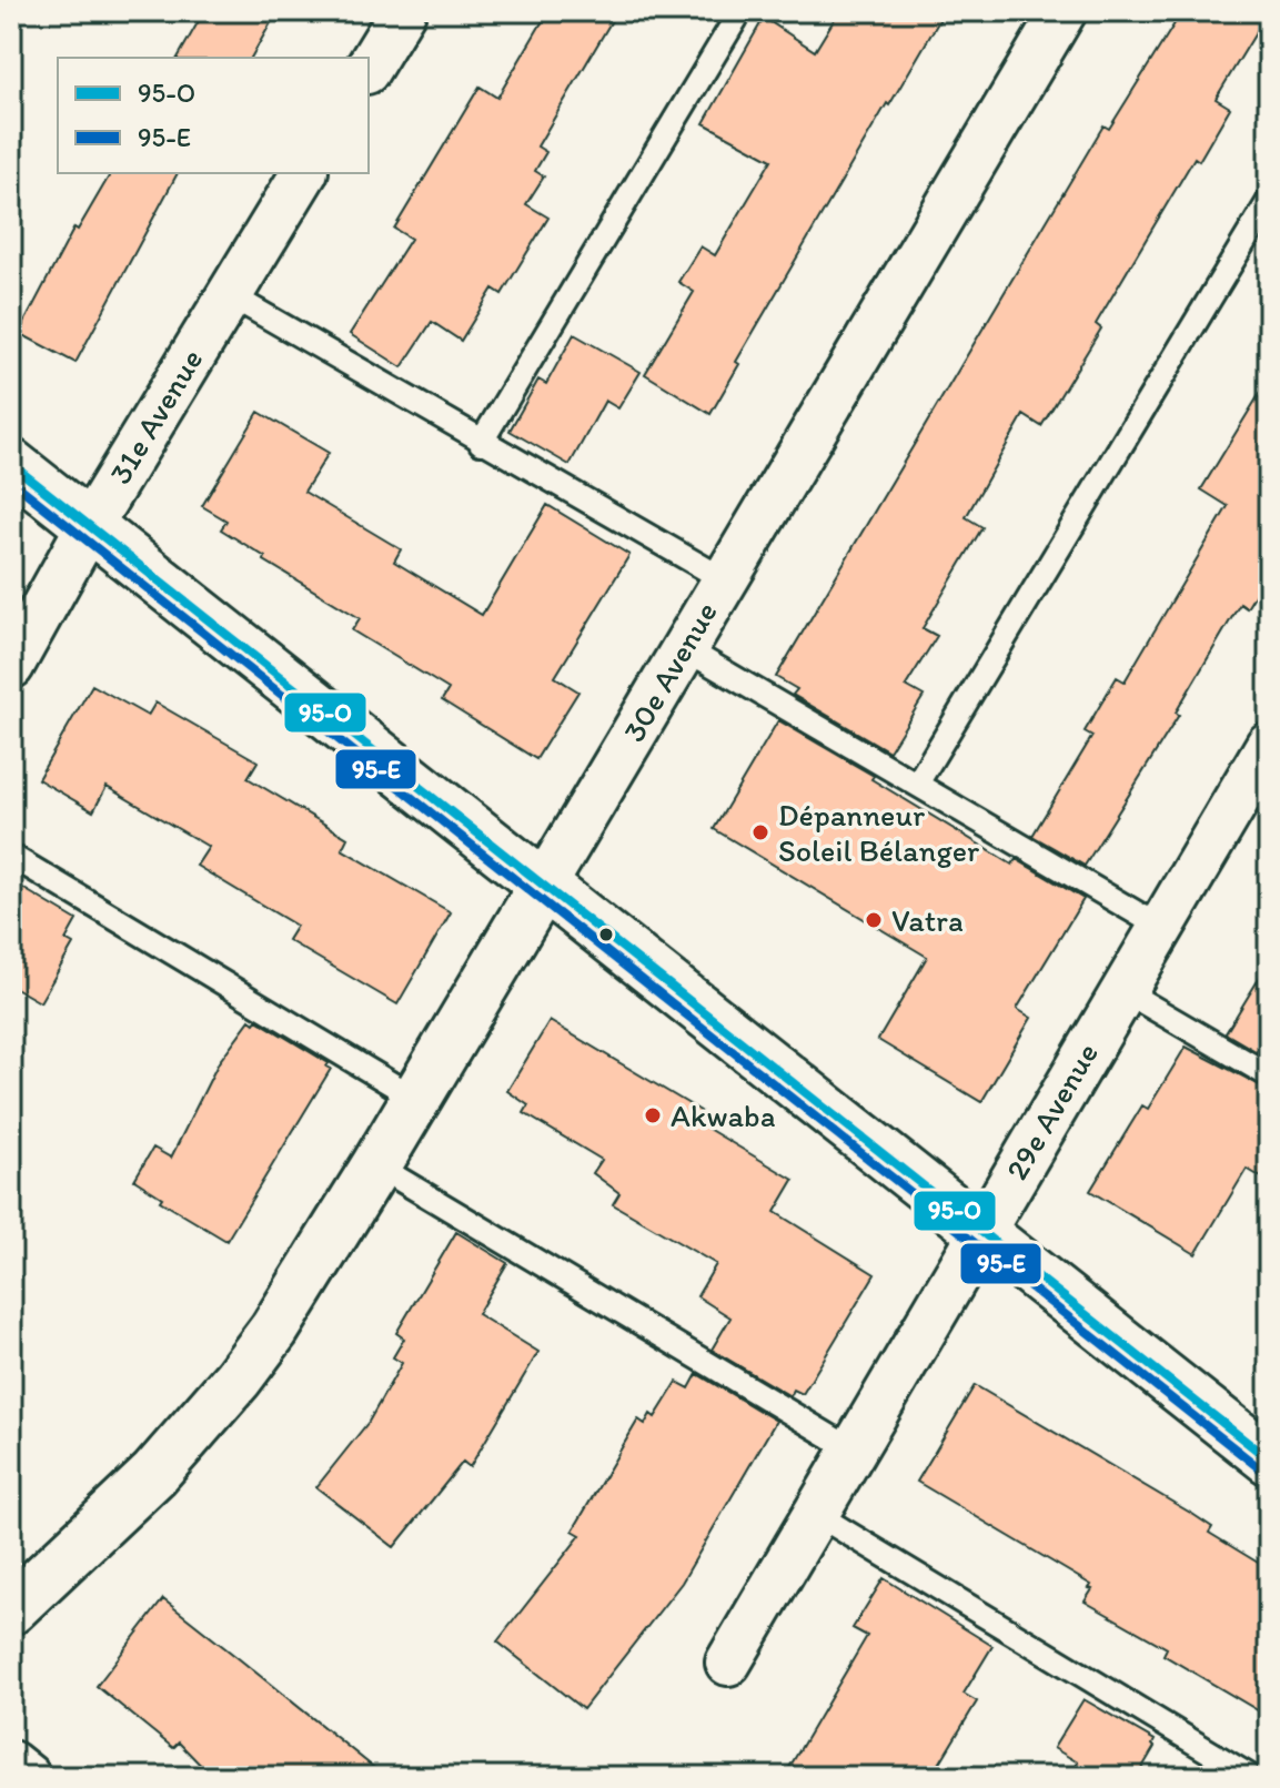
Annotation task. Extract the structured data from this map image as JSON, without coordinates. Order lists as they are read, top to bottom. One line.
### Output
{"streets":{"street":["31e Avenue","30e Avenue","29e Avenue"]},"places":["Dépanneur Soleil Bélanger","Vatra","Akwaba"],"lines":["transit line 95-O","transit line 95-E"],"legend":["95-O","95-E"]}
